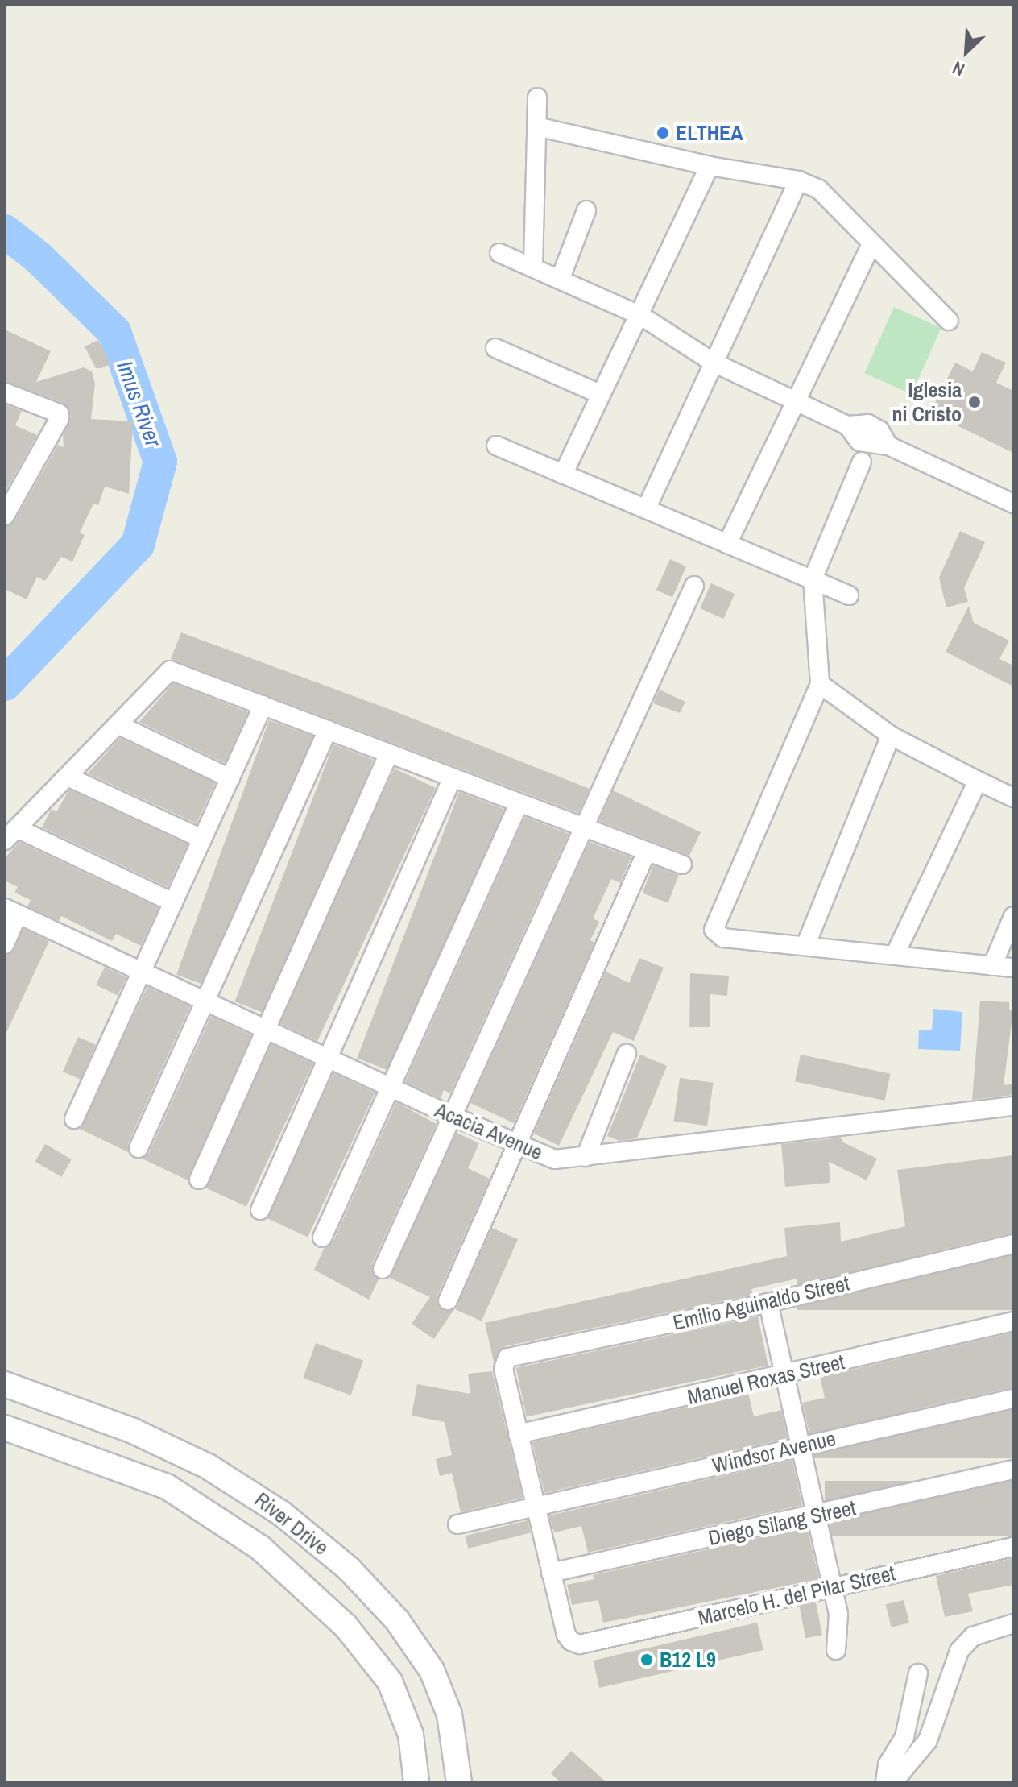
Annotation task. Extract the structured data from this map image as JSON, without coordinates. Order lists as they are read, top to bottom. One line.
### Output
{"streets":{"street":["Acacia Avenue","Emilio Aguinaldo Street","Manuel Roxas Street","Windsor Avenue","Diego Silang Street","River Drive","Marcelo H. del Pilar Street"]},"crossings":[["Emilio Aguinaldo Street","Manuel Roxas Street"],["Diego Silang Street","Marcelo H. del Pilar Street"]],"water":["Imus River"],"places":["ELTHEA","Iglesia ni Cristo","B12 L9"],"north":"bottom left"}
